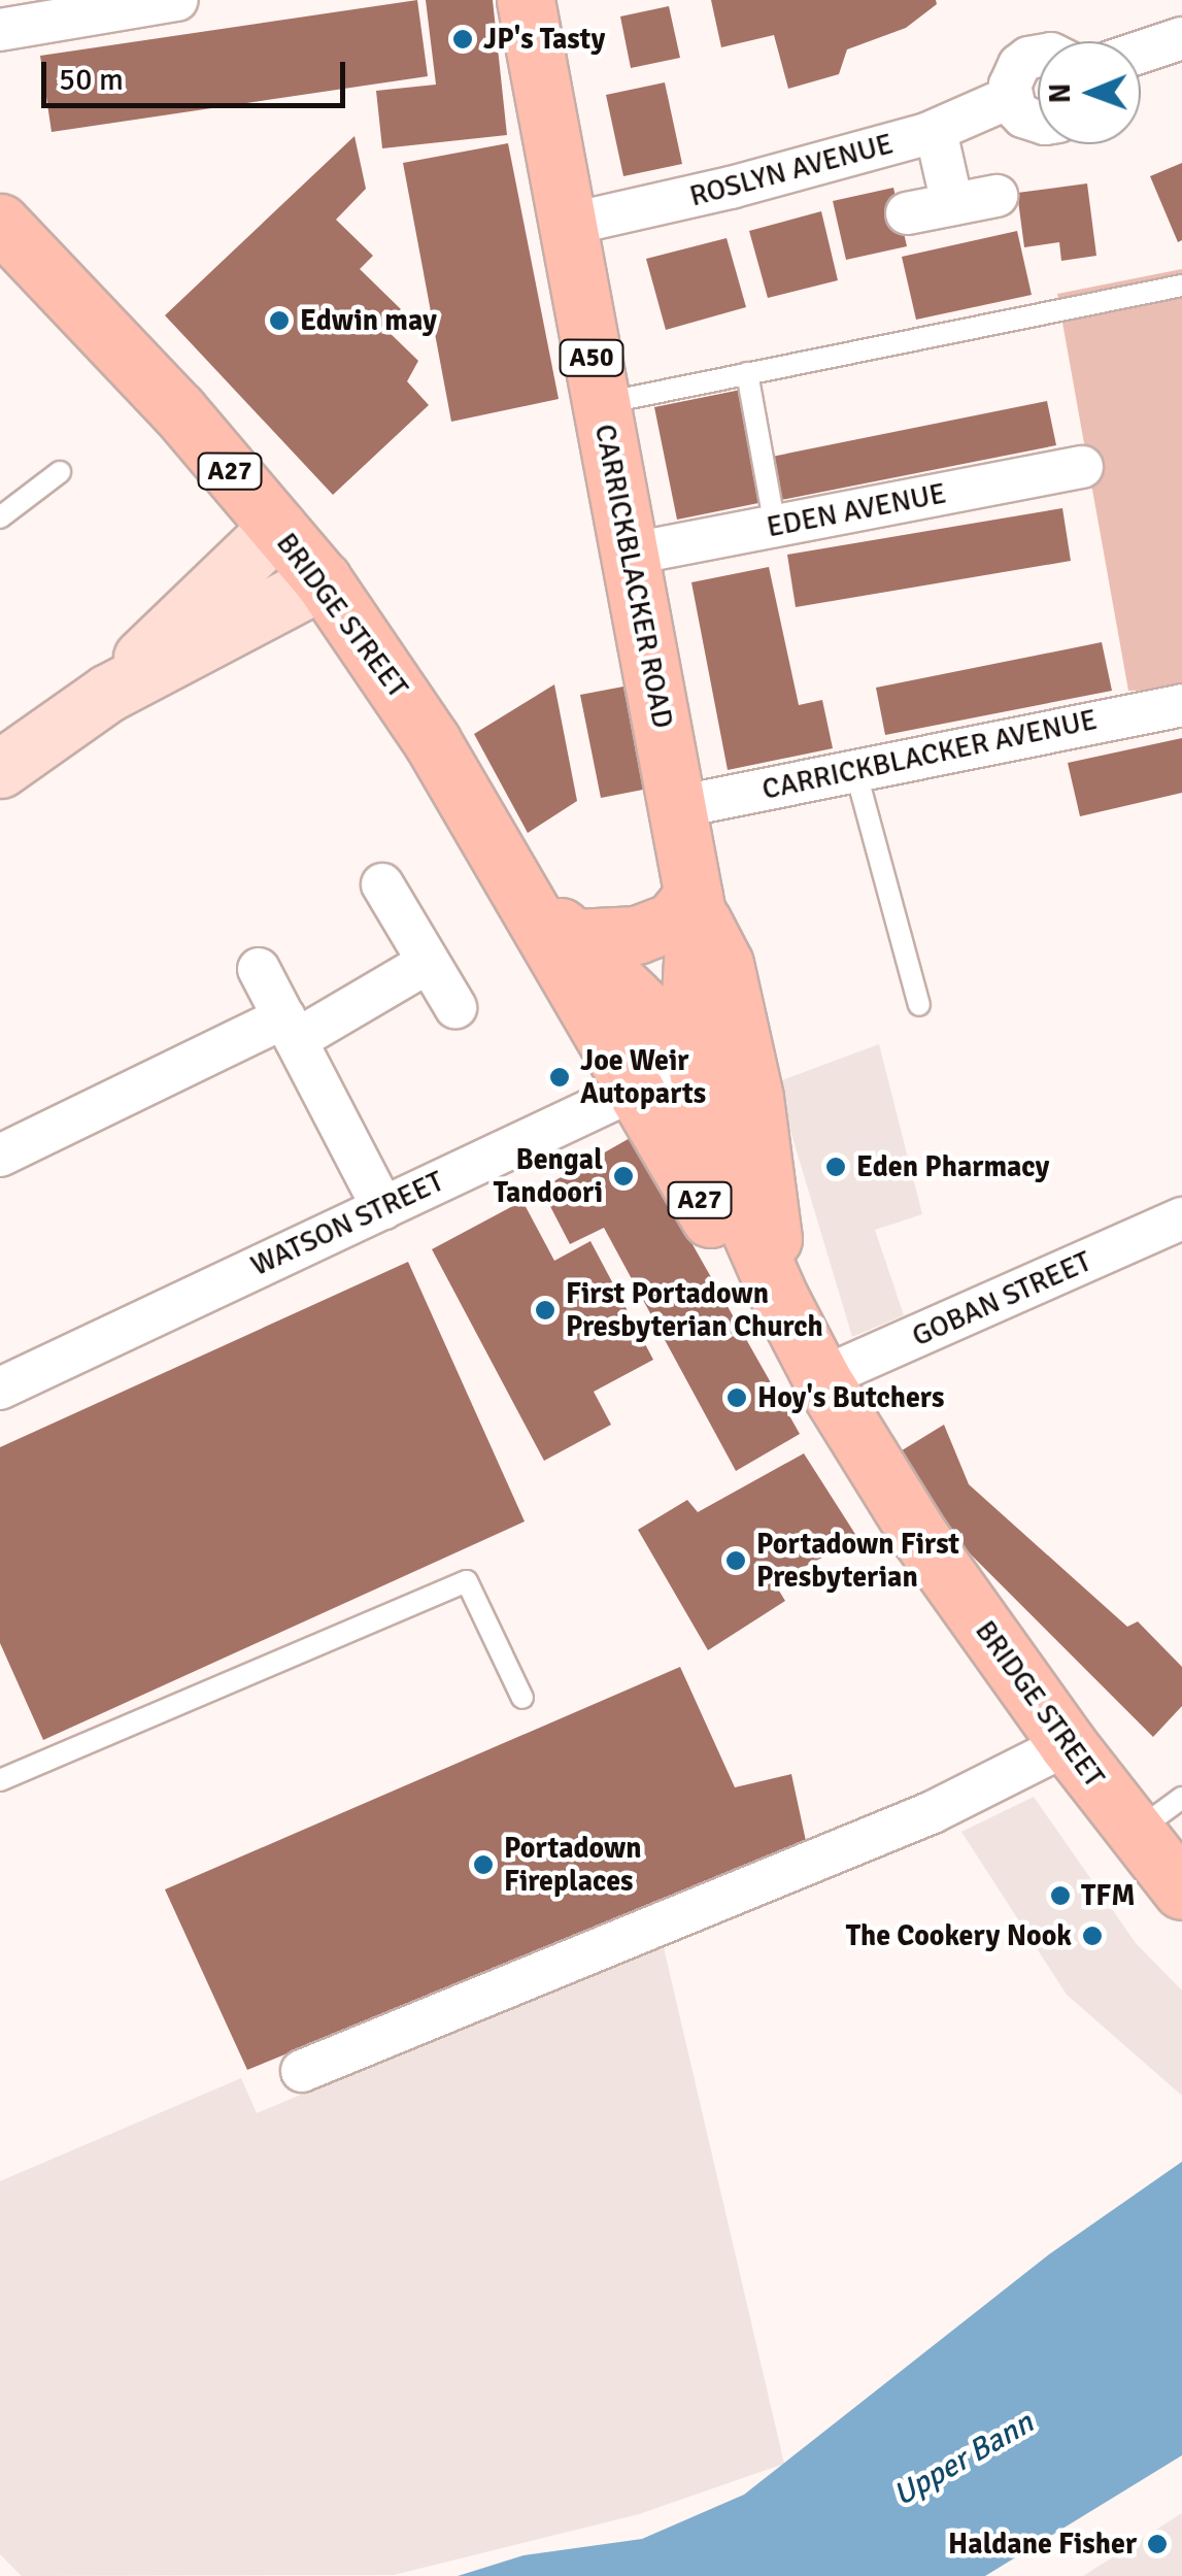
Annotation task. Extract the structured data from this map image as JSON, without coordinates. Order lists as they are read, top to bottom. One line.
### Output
{"streets":{"main road":["A50","A27","CARRICKBLACKER ROAD","BRIDGE STREET"],"street":["ROSLYN AVENUE","EDEN AVENUE","CARRICKBLACKER AVENUE","WATSON STREET","GOBAN STREET"]},"crossings":[["ROSLYN AVENUE","CARRICKBLACKER ROAD"],["EDEN AVENUE","CARRICKBLACKER ROAD"],["CARRICKBLACKER ROAD","BRIDGE STREET"],["CARRICKBLACKER ROAD","CARRICKBLACKER AVENUE"],["CARRICKBLACKER ROAD","WATSON STREET"],["BRIDGE STREET","WATSON STREET"],["BRIDGE STREET","GOBAN STREET"]],"water":["Upper Bann"],"places":["JP's Tasty","Edwin may","Joe Weir Autoparts","Eden Pharmacy","Bengal Tandoori","First Portadown Presbyterian Church","Hoy's Butchers","Portadown First Presbyterian","Portadown Fireplaces","TFM","The Cookery Nook","Haldane Fisher"],"scale_bar":"50 m","north":"left"}
